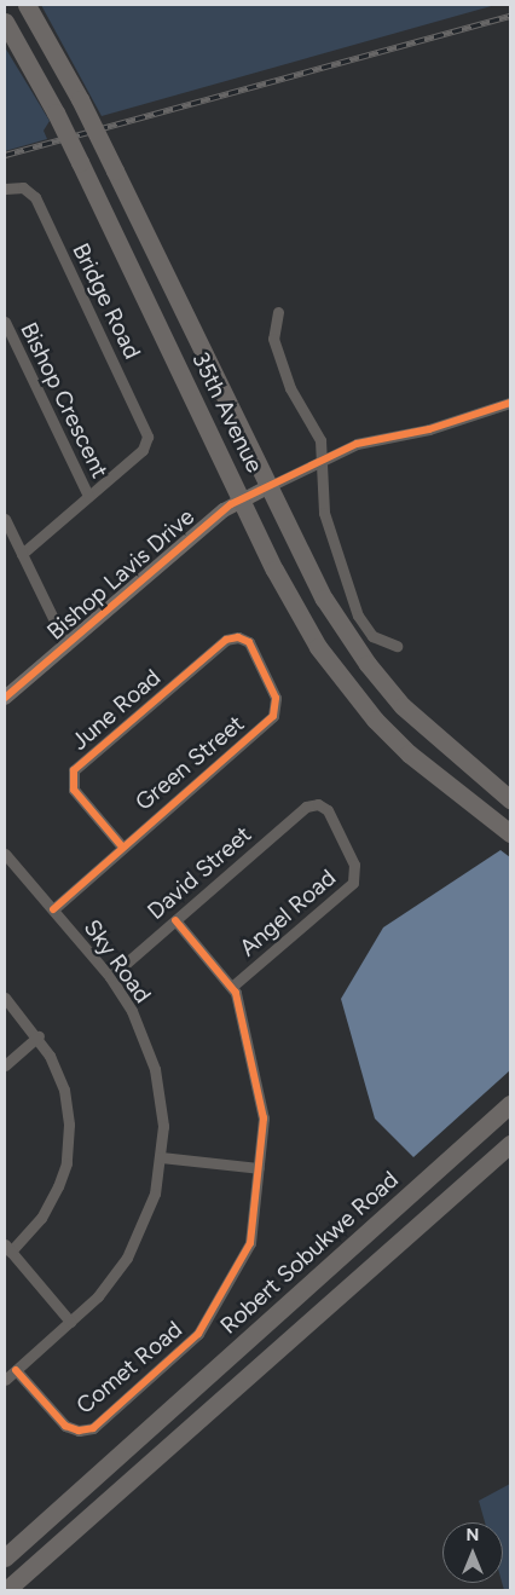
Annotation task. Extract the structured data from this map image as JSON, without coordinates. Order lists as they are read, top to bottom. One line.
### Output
{"streets":{"main road":["35th Avenue","Robert Sobukwe Road"],"street":["Bridge Road","Bishop Crescent","Bishop Lavis Drive","June Road","Green Street","David Street","Angel Road","Sky Road","Comet Road"]},"crossings":[["Bridge Road","Bishop Crescent"],["35th Avenue","Bishop Lavis Drive"],["June Road","Green Street"],["Green Street","Sky Road"],["David Street","Angel Road"],["David Street","Sky Road"],["David Street","Comet Road"],["Angel Road","Comet Road"],["Sky Road","Comet Road"]],"north":"top"}
